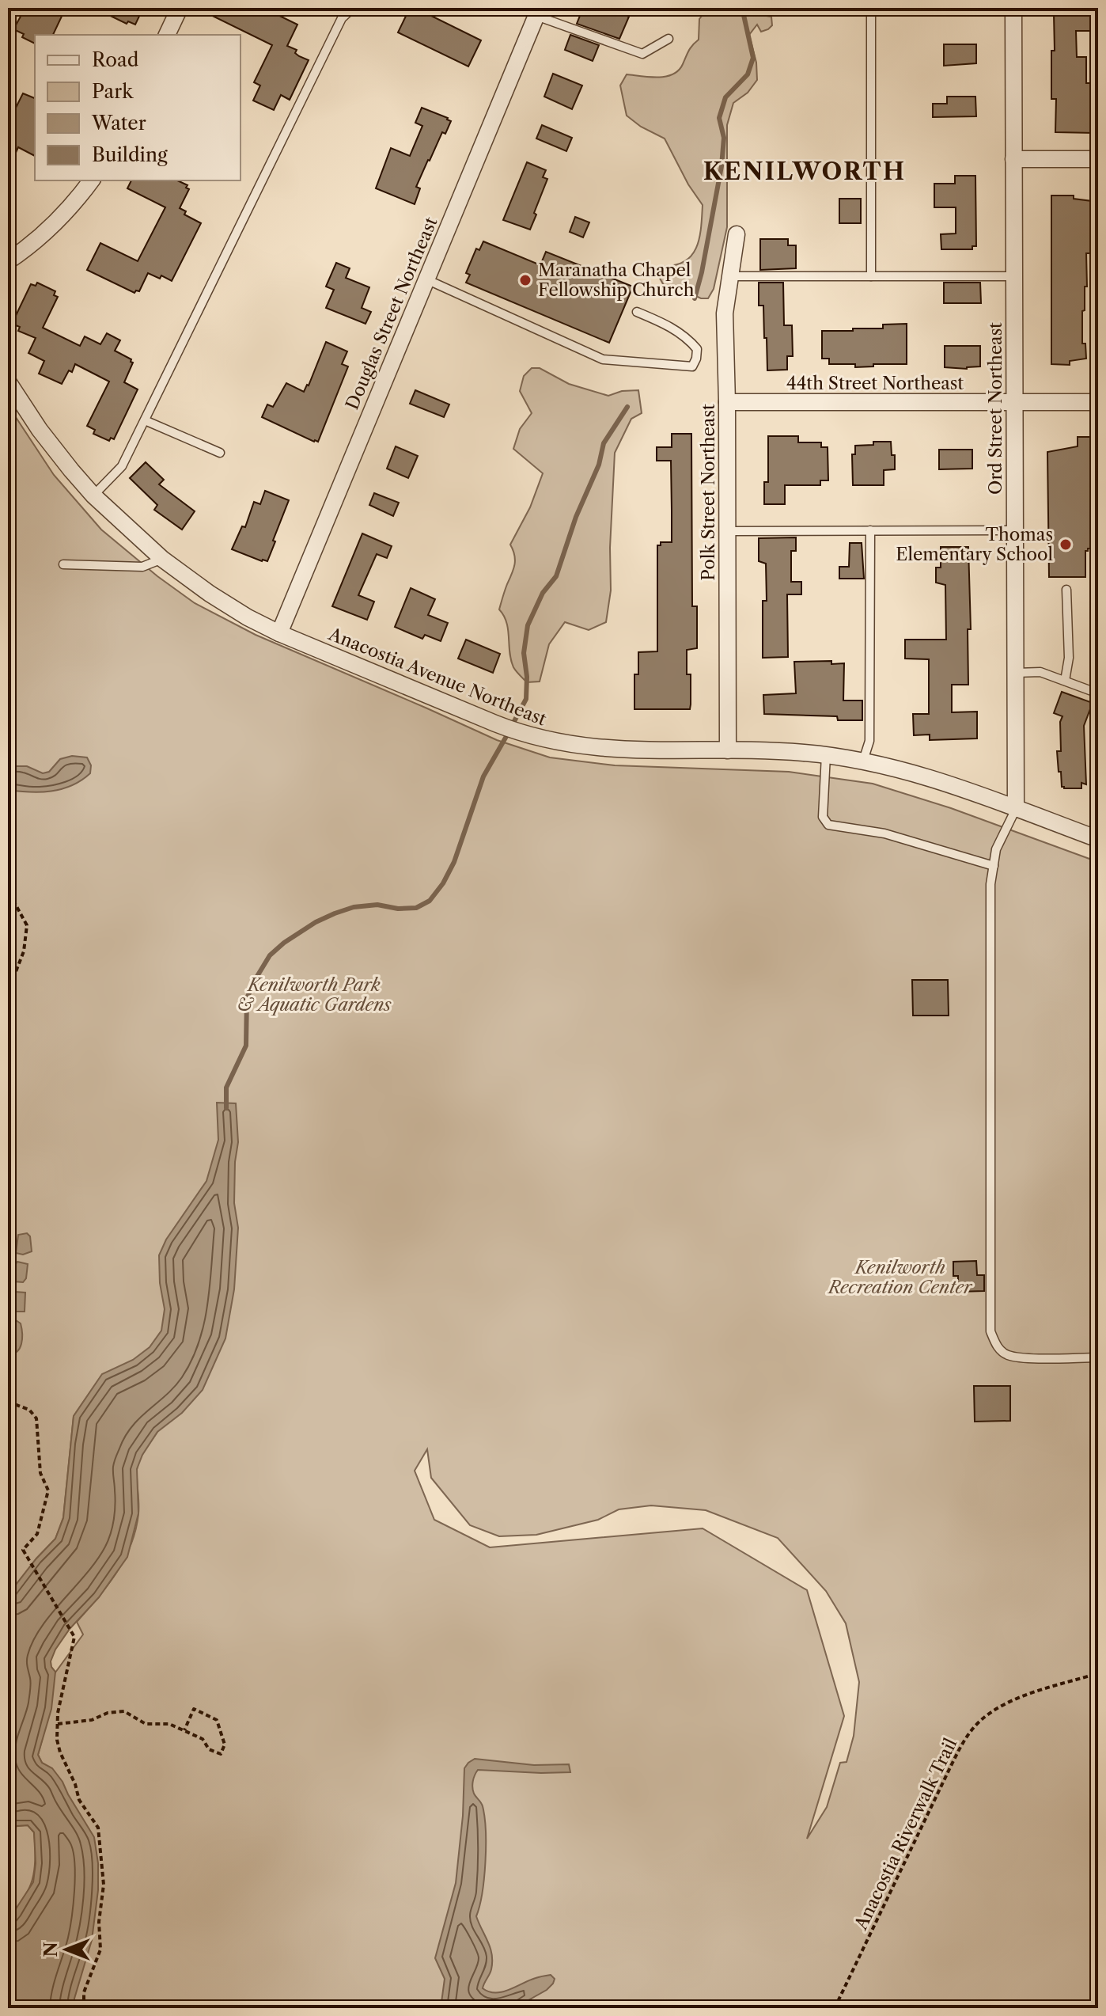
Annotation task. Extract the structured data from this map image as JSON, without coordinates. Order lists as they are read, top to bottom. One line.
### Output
{"streets":{"street":["Douglas Street Northeast","44th Street Northeast","Ord Street Northeast","Polk Street Northeast","Anacostia Avenue Northeast"],"path":["Anacostia Riverwalk Trail"]},"crossings":[["Douglas Street Northeast","Anacostia Avenue Northeast"],["44th Street Northeast","Ord Street Northeast"],["44th Street Northeast","Polk Street Northeast"],["Ord Street Northeast","Anacostia Avenue Northeast"],["Polk Street Northeast","Anacostia Avenue Northeast"]],"districts":["KENILWORTH"],"parks":["Kenilworth Park & Aquatic Gardens","Kenilworth Recreation Center"],"places":["Maranatha Chapel Fellowship Church","Thomas Elementary School"],"legend":["Road","Park","Water","Building"],"north":"left"}
